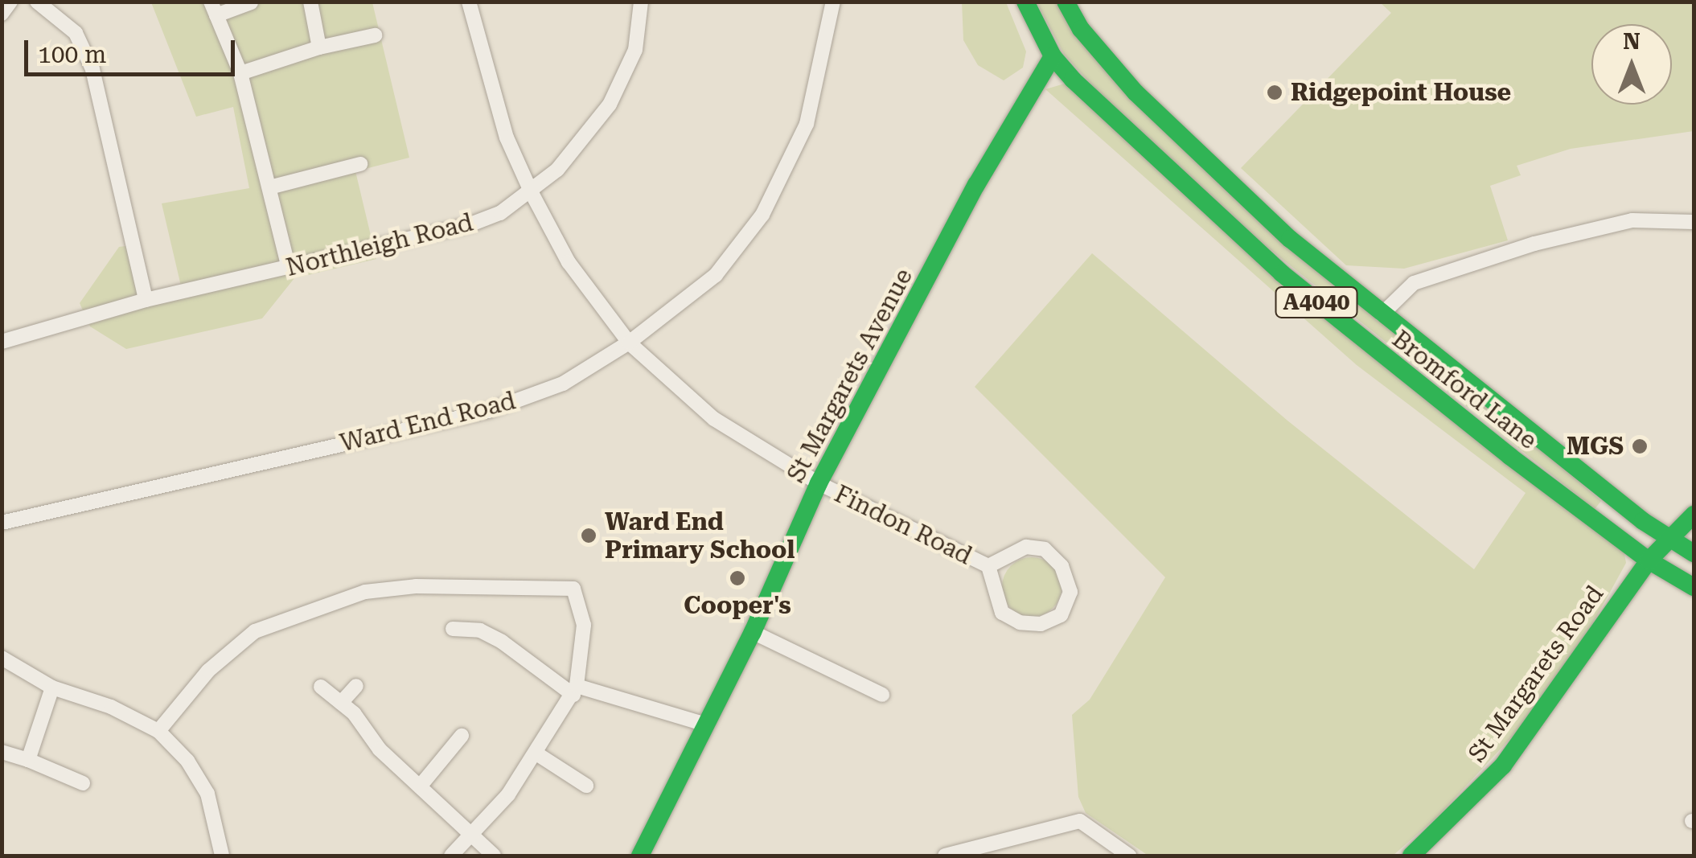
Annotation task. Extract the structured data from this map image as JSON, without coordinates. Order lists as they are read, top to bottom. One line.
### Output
{"streets":{"main road":["A4040","St Margarets Avenue","Bromford Lane","St Margarets Road"],"street":["Northleigh Road","Ward End Road","Findon Road"]},"crossings":[["Northleigh Road","Findon Road"],["St Margarets Avenue","Bromford Lane"],["St Margarets Avenue","Findon Road"],["Bromford Lane","St Margarets Road"],["Ward End Road","Findon Road"]],"places":["Ridgepoint House","MGS","Ward End Primary School","Cooper's"],"scale_bar":"100 m","north":"top"}
